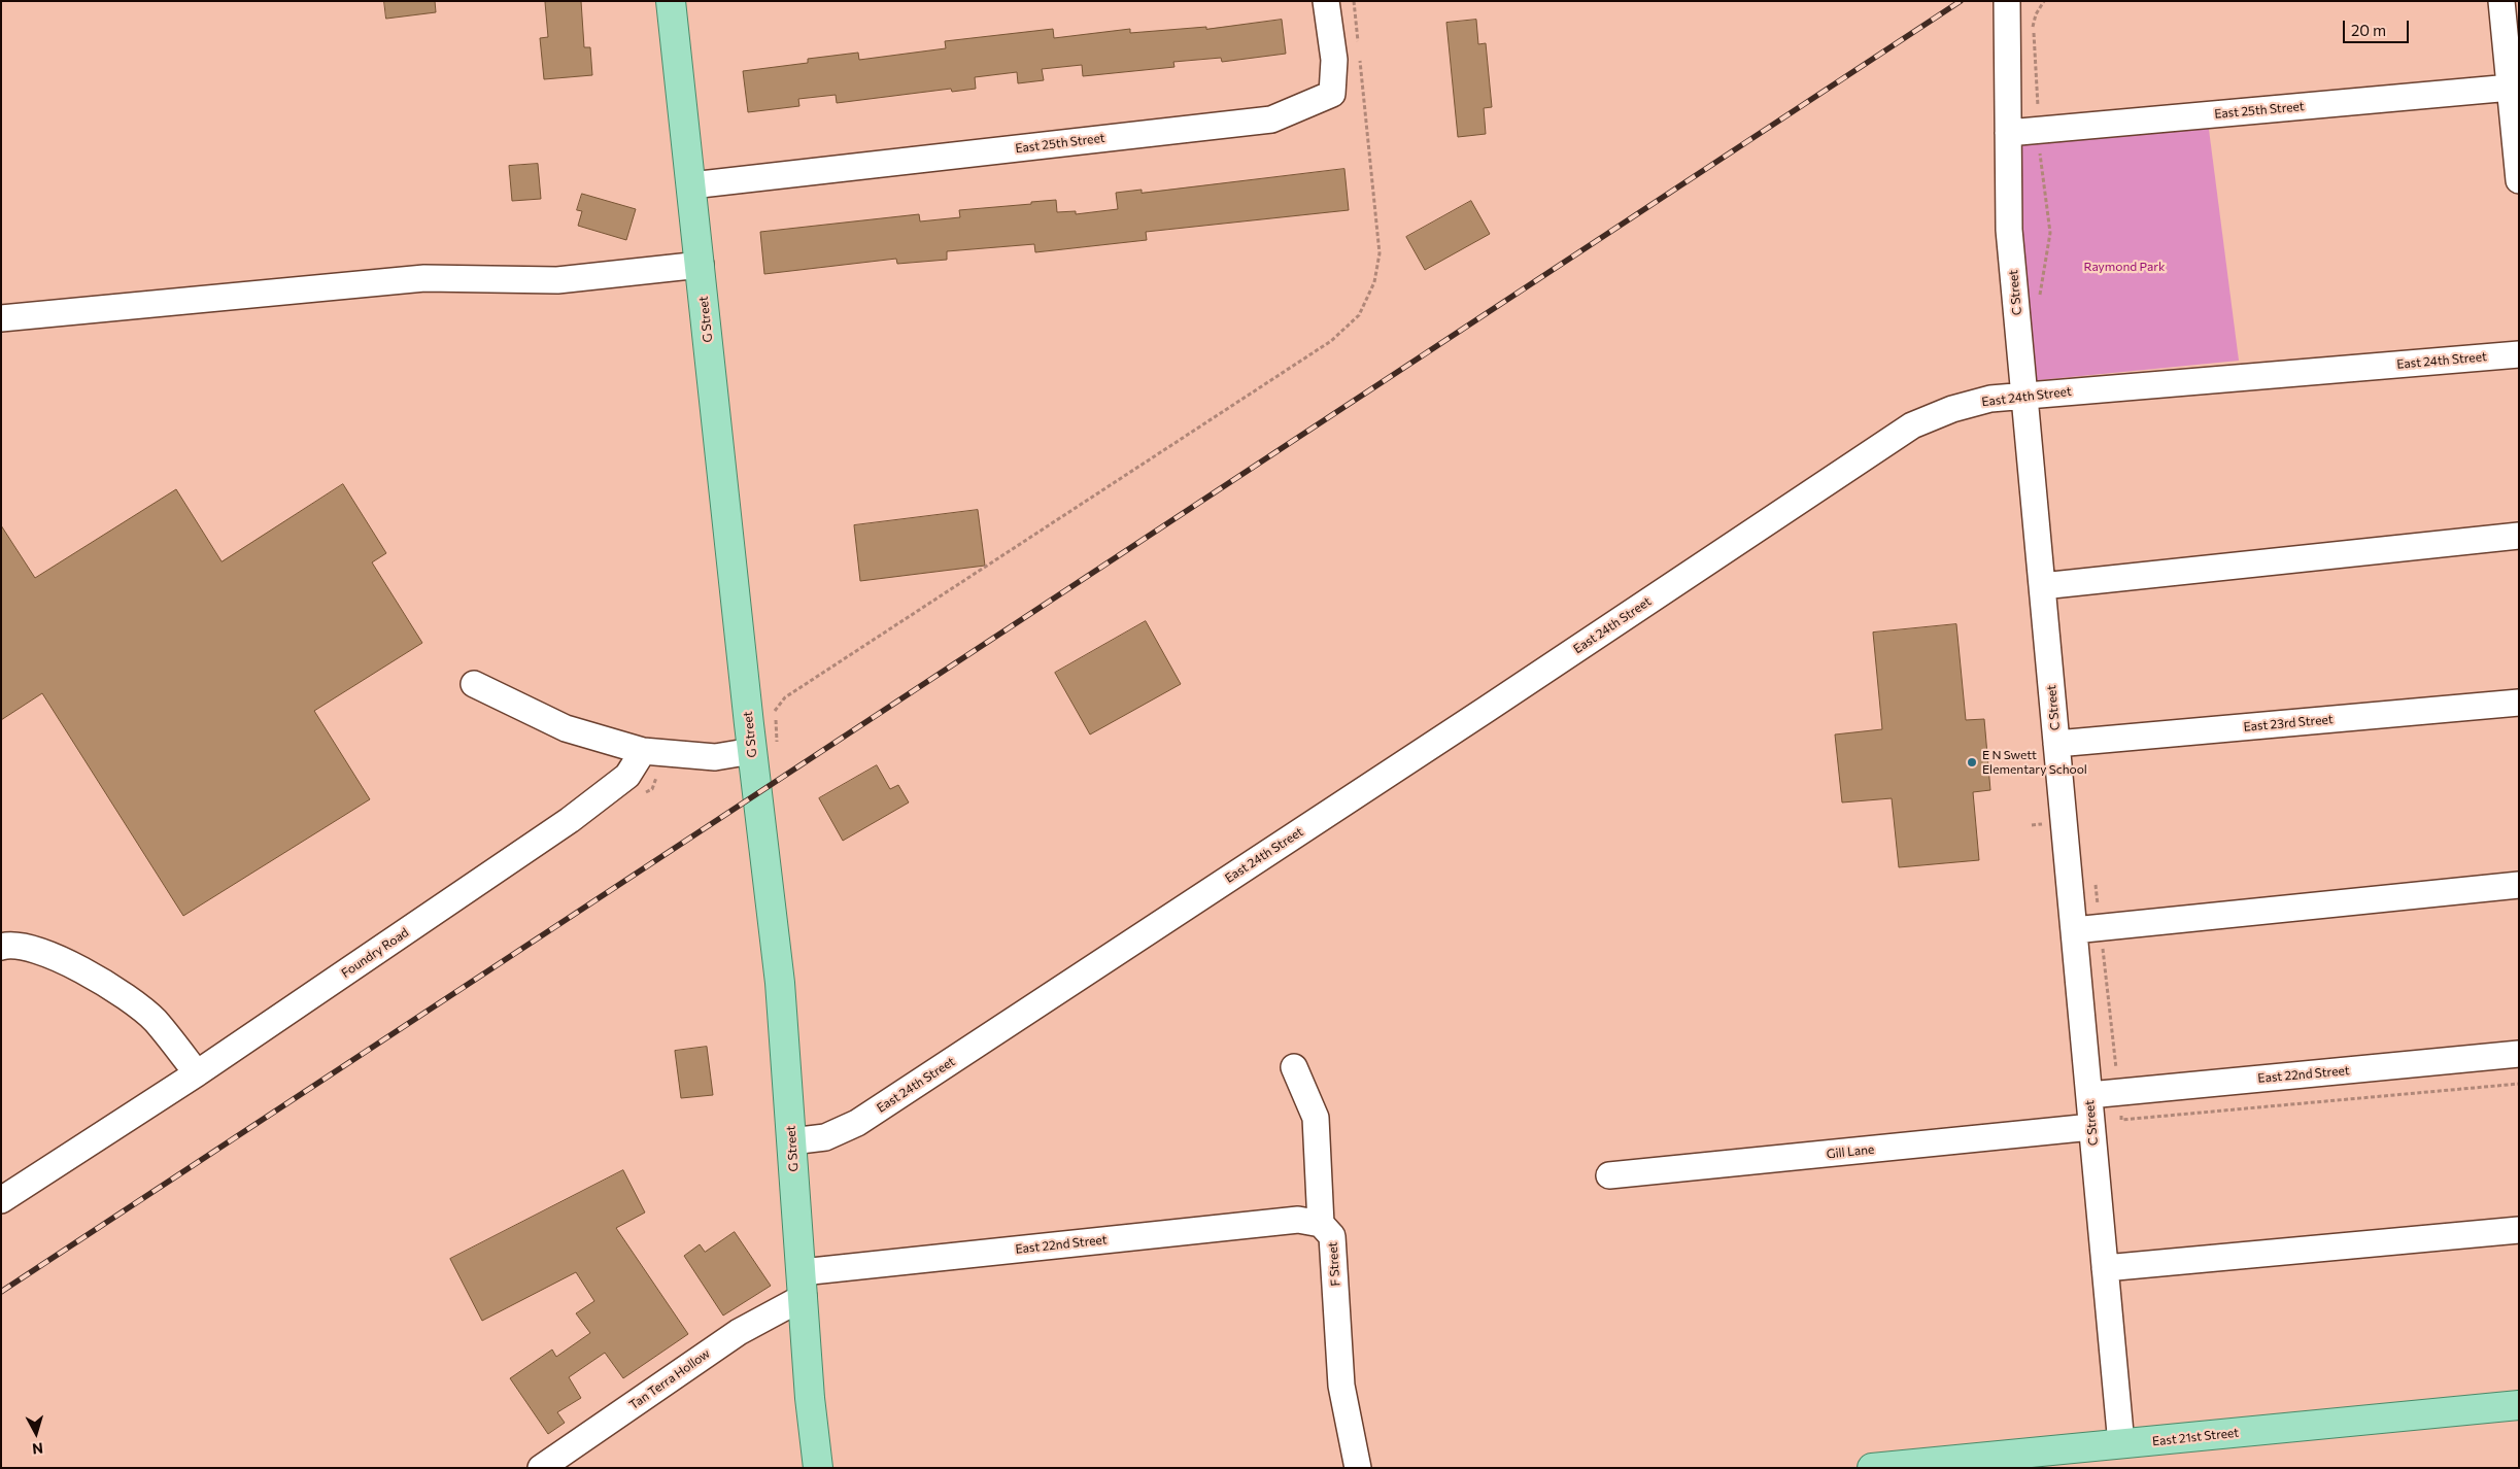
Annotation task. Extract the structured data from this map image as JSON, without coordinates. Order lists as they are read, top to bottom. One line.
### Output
{"streets":{"main road":["G Street","East 21st Street"],"street":["East 25th Street","C Street","East 24th Street","East 23rd Street","Foundry Road","East 22nd Street","Gill Lane","F Street","Tan Terra Hollow"]},"crossings":[["East 25th Street","C Street"],["East 25th Street","G Street"],["C Street","East 24th Street"],["C Street","East 23rd Street"],["C Street","East 22nd Street"],["C Street","Gill Lane"],["C Street","East 21st Street"],["G Street","East 24th Street"],["G Street","East 22nd Street"],["G Street","Tan Terra Hollow"],["East 22nd Street","F Street"],["East 22nd Street","Tan Terra Hollow"]],"parks":["Raymond Park"],"places":["E N Swett Elementary School"],"scale_bar":"20 m","north":"bottom"}
